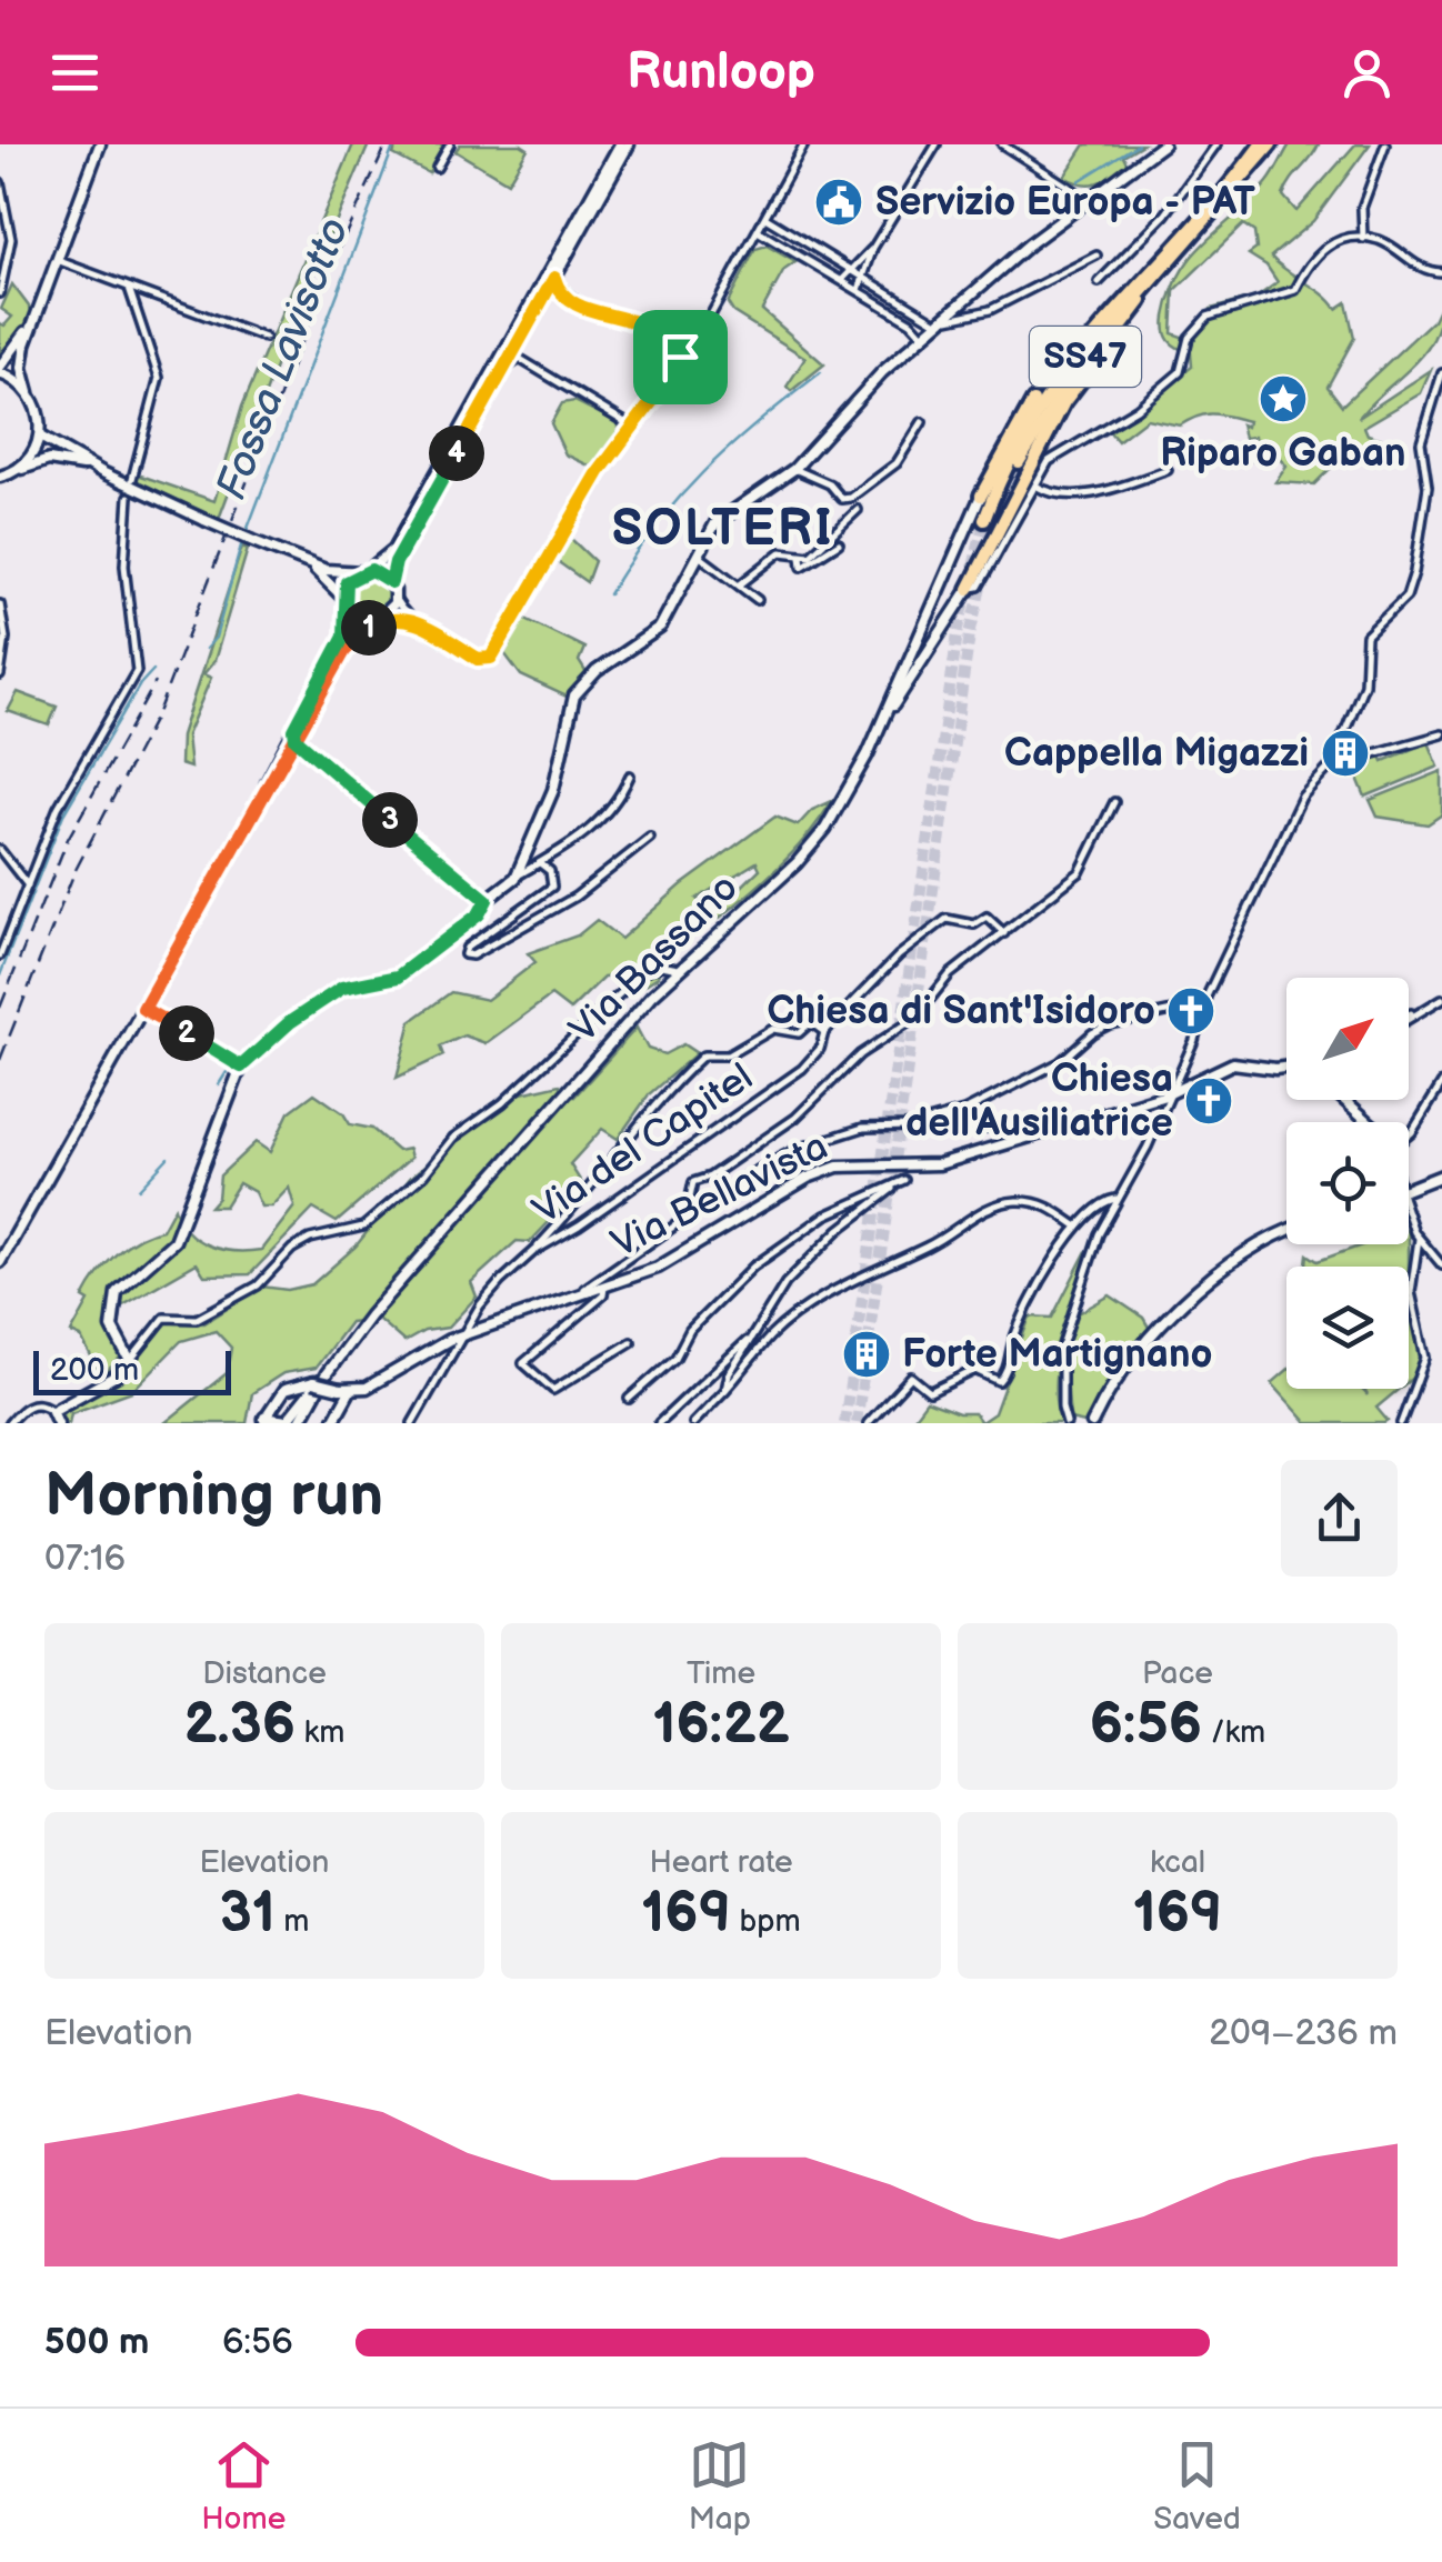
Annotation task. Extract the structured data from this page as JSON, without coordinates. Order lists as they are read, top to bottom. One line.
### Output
{"streets":{"highway":["SS47"],"main road":["Via Bassano","Via Bellavista"],"street":["Via del Capitel"]},"crossings":[["Via del Capitel","Via Bellavista"]],"districts":["SOLTERI"],"water":["Fossa Lavisotto"],"places":{"public building":["Servizio Europa - PAT"],"place":["Riparo Gaban"],"building":["Cappella Migazzi","Forte Martignano"],"church":["Chiesa di Sant'Isidoro","Chiesa dell'Ausiliatrice"]},"scale_bar":"200 m","north":"top right","page":{"header":"Runloop","pins":["4","1","3","2"],"scale":"200 m","heading":["Morning run","07:16"],"stats":[["Distance","2.36 km"],["Time","16:22"],["Pace","6:56 /km"],["Elevation","31 m"],["Heart rate","169 bpm"],["kcal","169"]],"chart":["Elevation","209–236 m"],"list":[{"name":"500 m","note":"6:56"}],"tabs":["Home","Map","Saved"]}}
